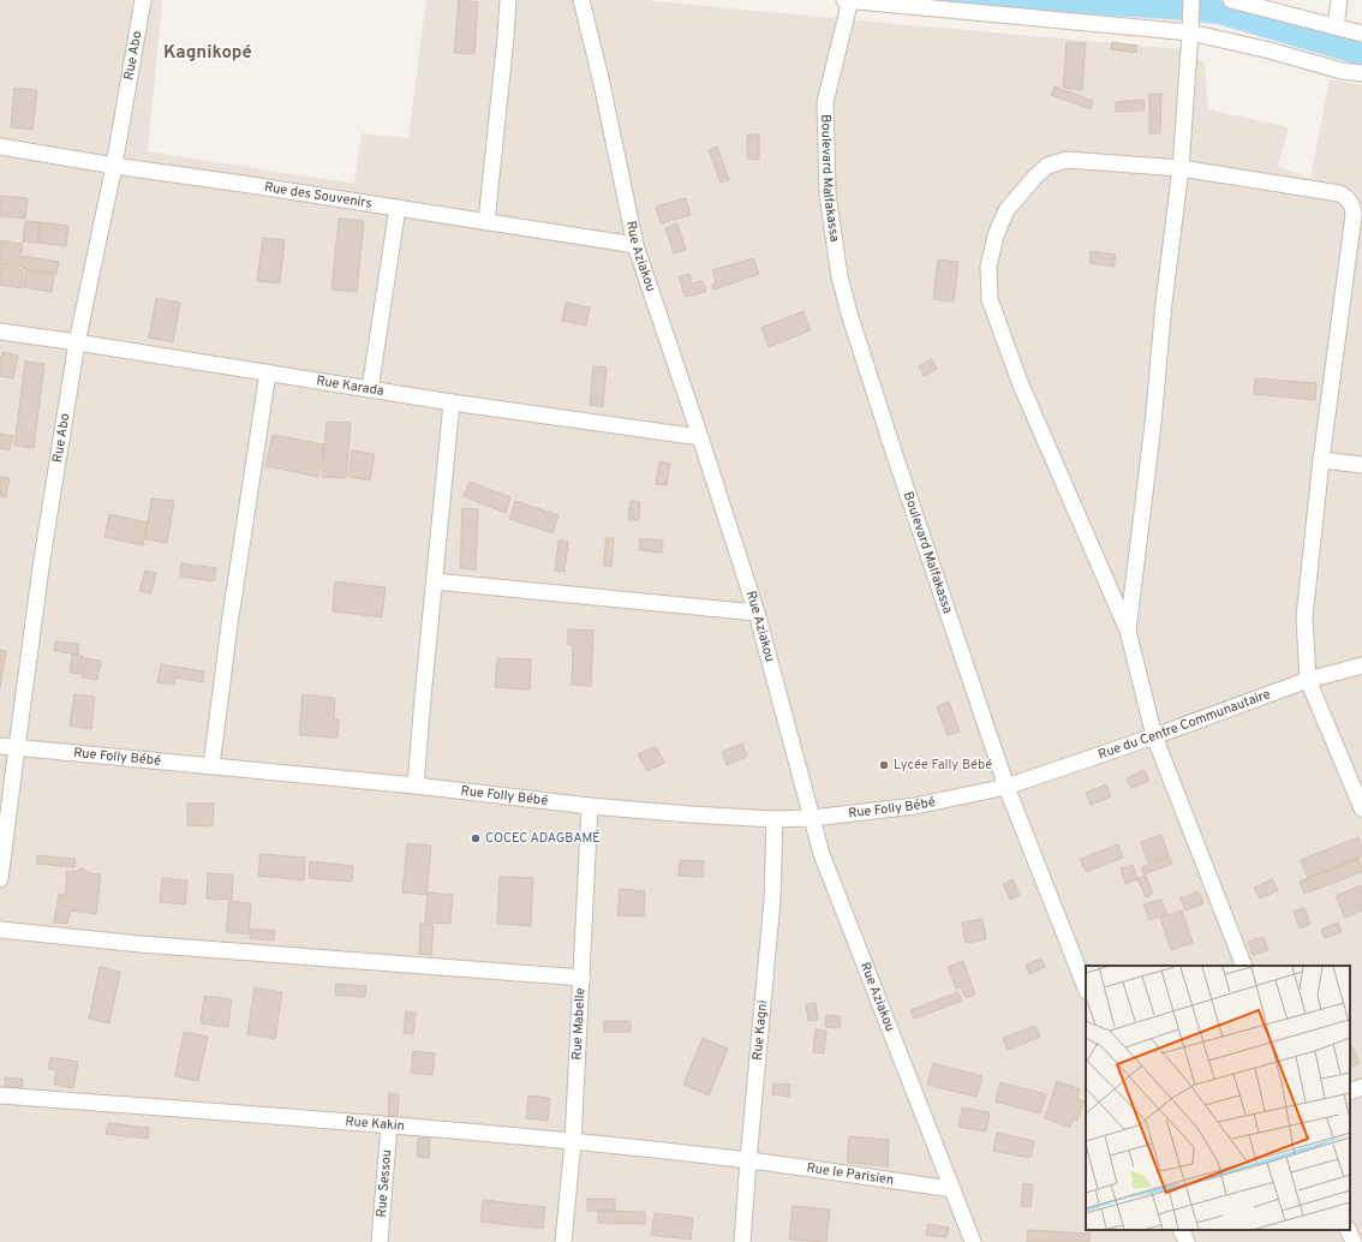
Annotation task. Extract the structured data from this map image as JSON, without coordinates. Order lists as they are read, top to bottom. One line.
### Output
{"streets":{"street":["Rue Abo","Boulevard Malfakassa","Rue des Souvenirs","Rue Aziakou","Rue Karada","Rue du Centre Communautaire","Rue Folly Bébé","Rue Mabelle","Rue Kagni","Rue Kakin","Rue le Parisien","Rue Sessou"]},"crossings":[["Rue Abo","Rue des Souvenirs"],["Rue Abo","Rue Karada"],["Rue Abo","Rue Folly Bébé"],["Boulevard Malfakassa","Rue du Centre Communautaire"],["Boulevard Malfakassa","Rue Folly Bébé"],["Rue des Souvenirs","Rue Aziakou"],["Rue Aziakou","Rue Karada"],["Rue Aziakou","Rue Folly Bébé"],["Rue Aziakou","Rue le Parisien"],["Rue du Centre Communautaire","Rue Folly Bébé"],["Rue Folly Bébé","Rue Mabelle"],["Rue Folly Bébé","Rue Kagni"],["Rue Mabelle","Rue Kakin"],["Rue Kagni","Rue Kakin"],["Rue Kagni","Rue le Parisien"],["Rue Kakin","Rue le Parisien"],["Rue Kakin","Rue Sessou"]],"districts":["Kagnikopé"],"places":["Lycée Fally Bébé","COCEC ADAGBAMÉ"]}
